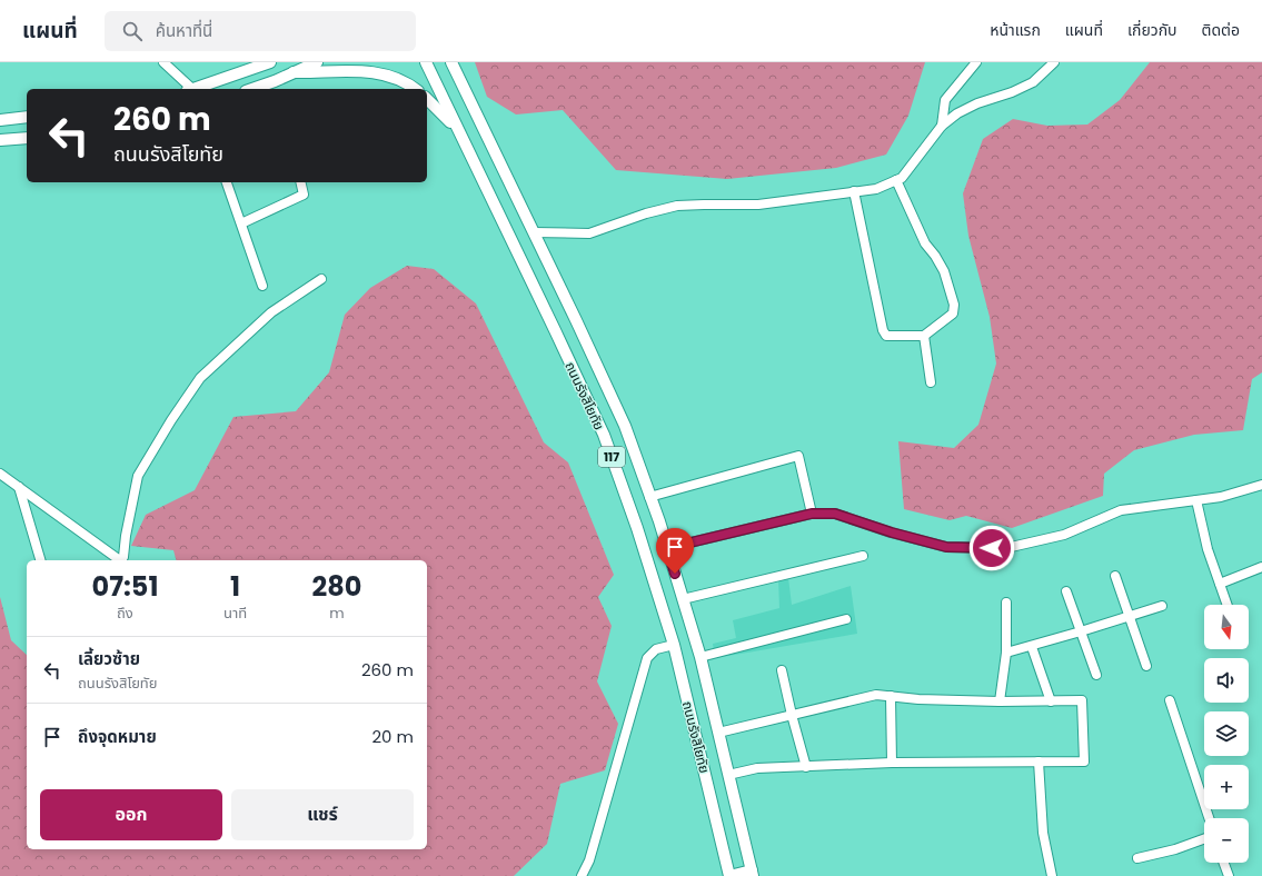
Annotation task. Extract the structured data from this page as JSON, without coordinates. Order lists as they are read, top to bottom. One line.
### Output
{"streets":{"main road":["ถนนรังสิโยทัย","117"]},"north":"bottom","page":{"header":"แผนที่","search":"ค้นหาที่นี่","nav":["หน้าแรก","แผนที่","เกี่ยวกับ","ติดต่อ"],"turn":["260 m","ถนนรังสิโยทัย"],"eta":["07:51","ถึง","1","นาที","280","m"],"map_buttons":["+","−"],"list":[{"name":"เลี้ยวซ้าย","note":"ถนนรังสิโยทัย","value":"260 m"},{"name":"ถึงจุดหมาย","value":"20 m"}],"buttons":["ออก","แชร์"]}}
